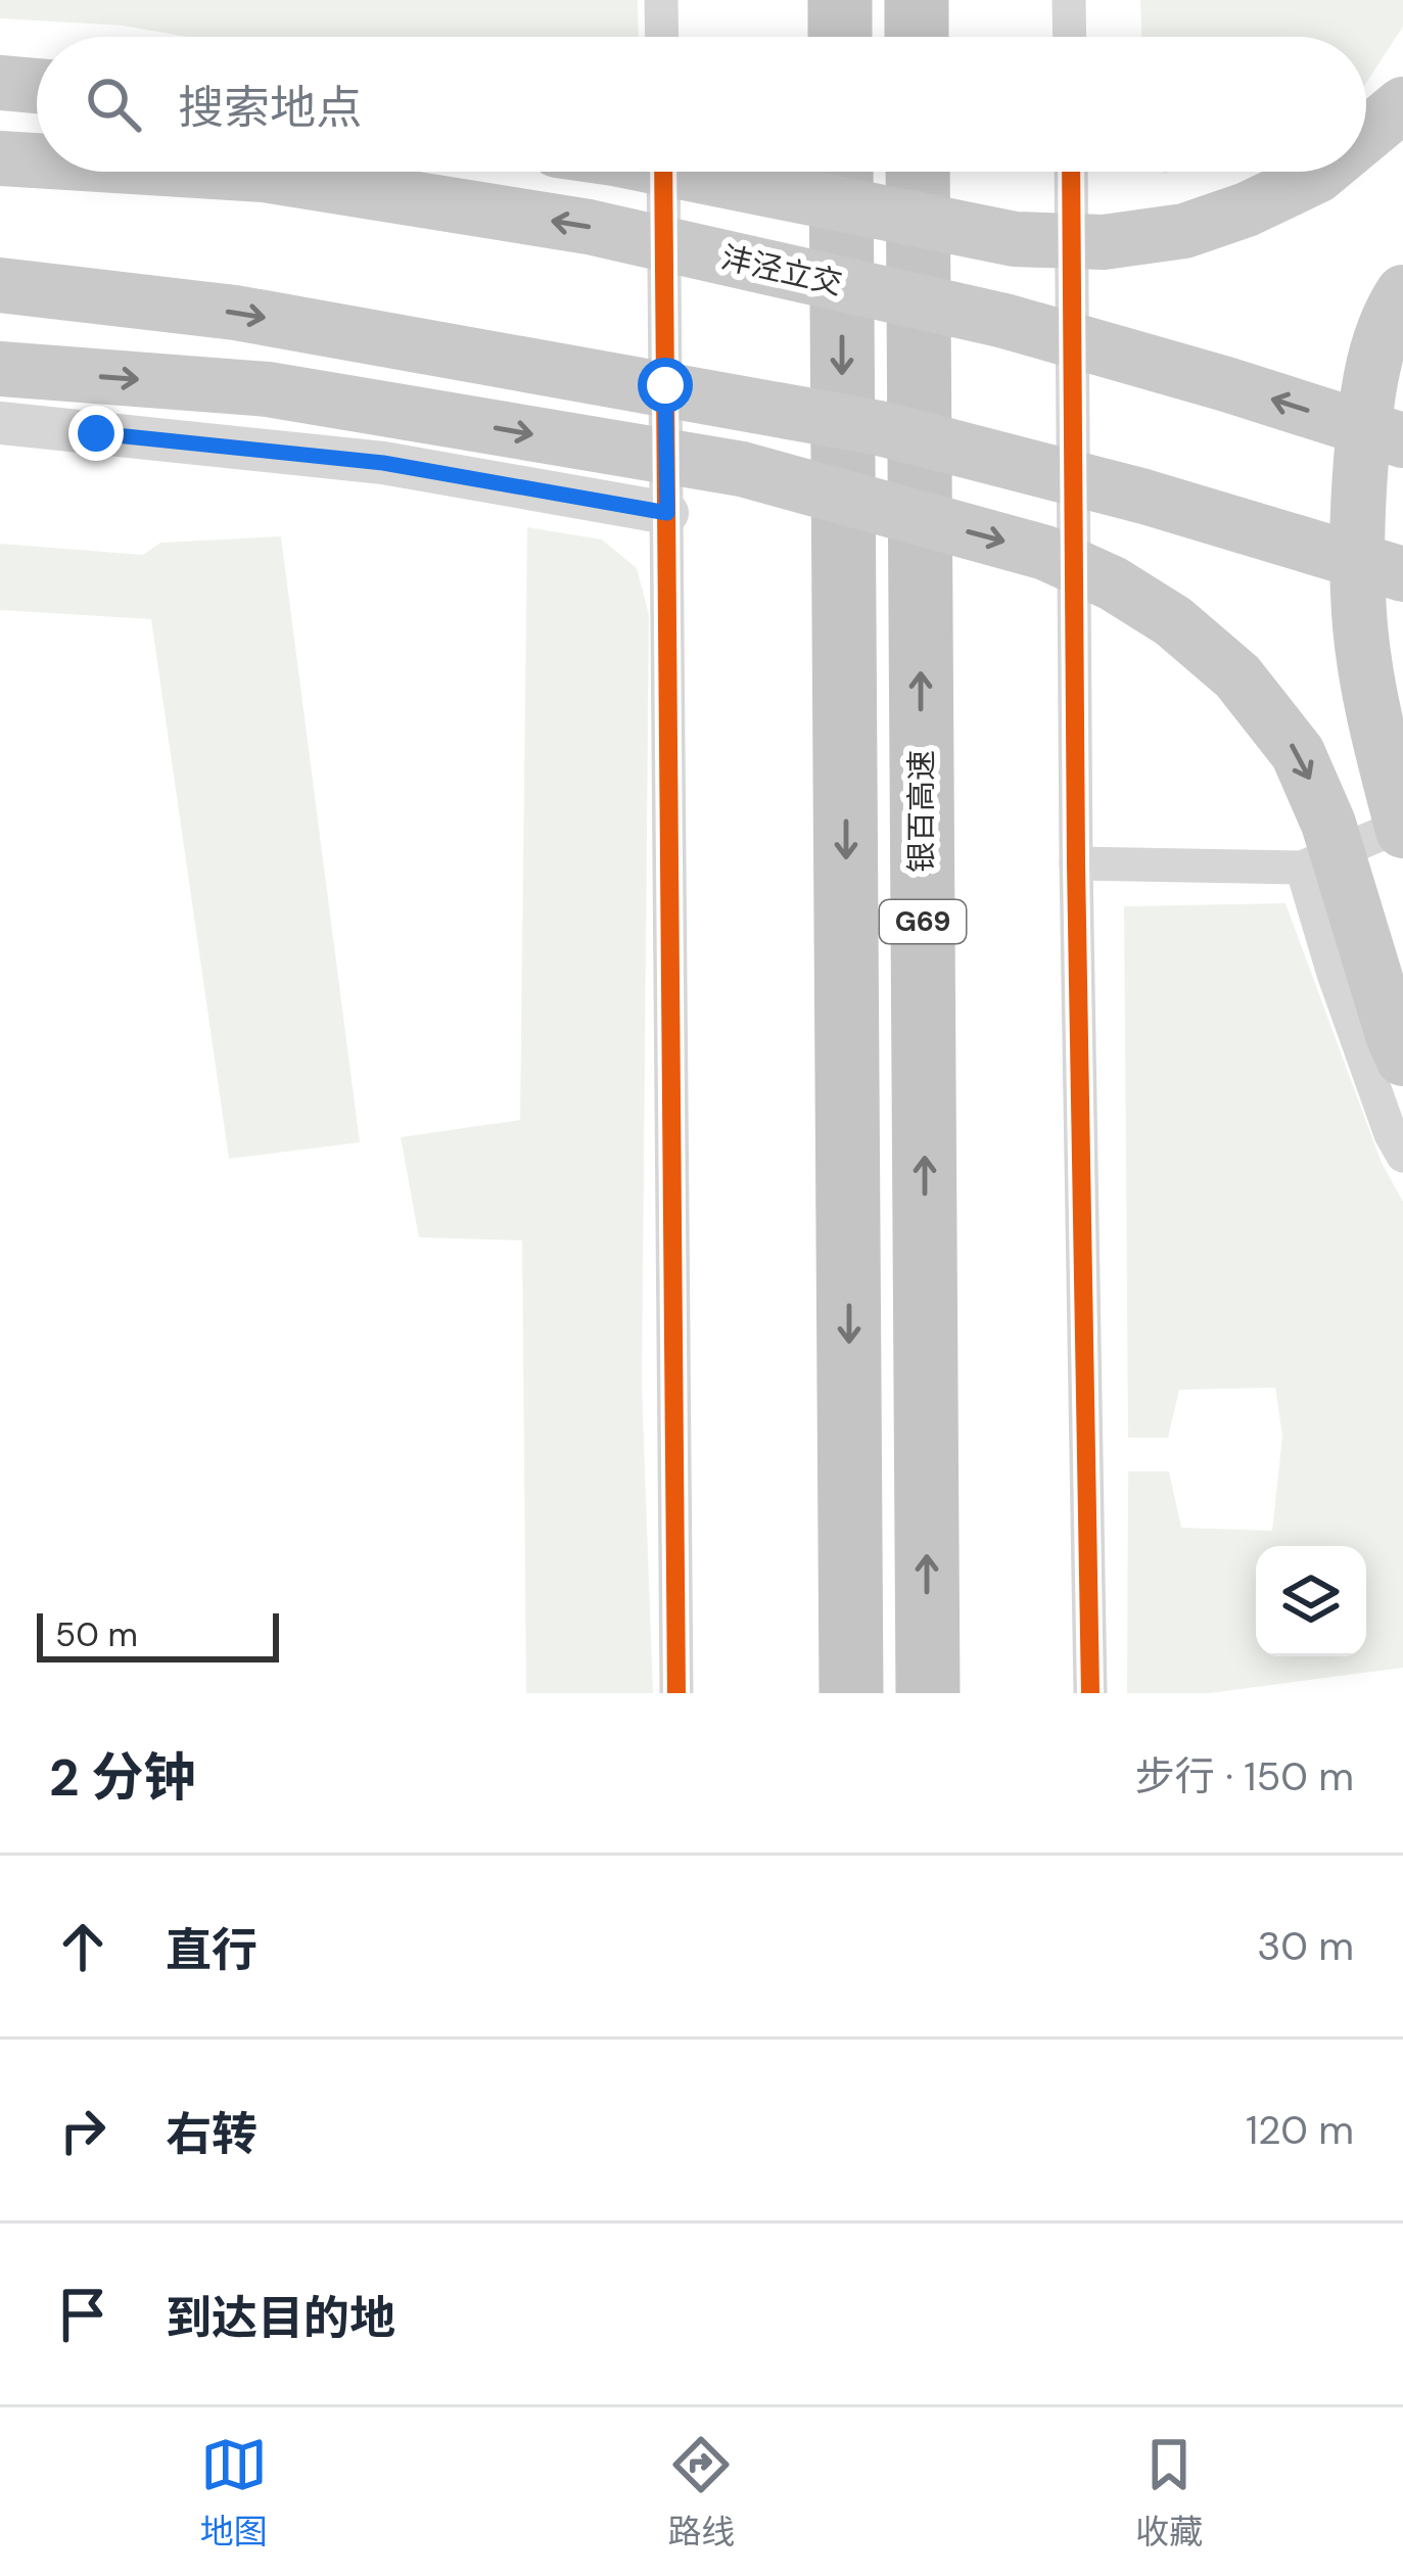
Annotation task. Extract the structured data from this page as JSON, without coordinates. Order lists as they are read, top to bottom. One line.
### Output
{"streets":{"highway":["银百高速","G69"],"main road":["沣泾立交"]},"scale_bar":"50 m","page":{"search":"搜索地点","scale":"50 m","heading":["2 分钟","步行 · 150 m"],"list":[["直行","30 m"],["右转","120 m"],"到达目的地"],"nav":["地图","路线","收藏"]}}
